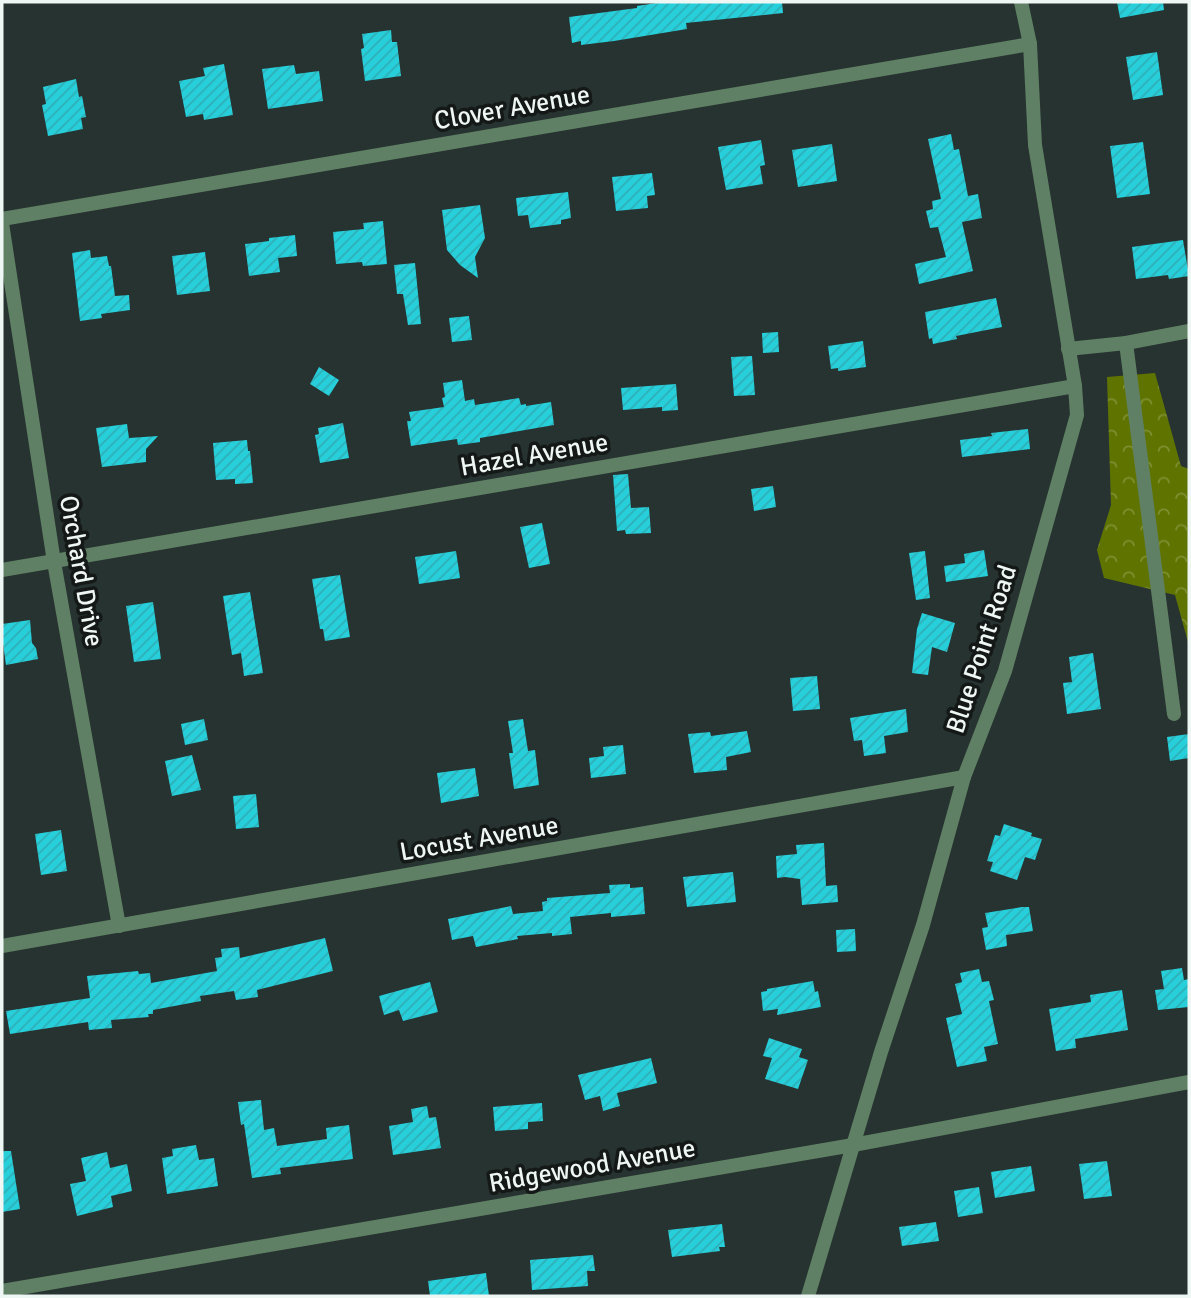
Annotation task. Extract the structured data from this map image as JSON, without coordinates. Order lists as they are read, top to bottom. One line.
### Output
{"streets":{"street":["Clover Avenue","Hazel Avenue","Orchard Drive","Blue Point Road","Locust Avenue","Ridgewood Avenue"]},"crossings":[["Clover Avenue","Orchard Drive"],["Clover Avenue","Blue Point Road"],["Hazel Avenue","Orchard Drive"],["Hazel Avenue","Blue Point Road"],["Orchard Drive","Locust Avenue"],["Blue Point Road","Locust Avenue"],["Blue Point Road","Ridgewood Avenue"]]}
